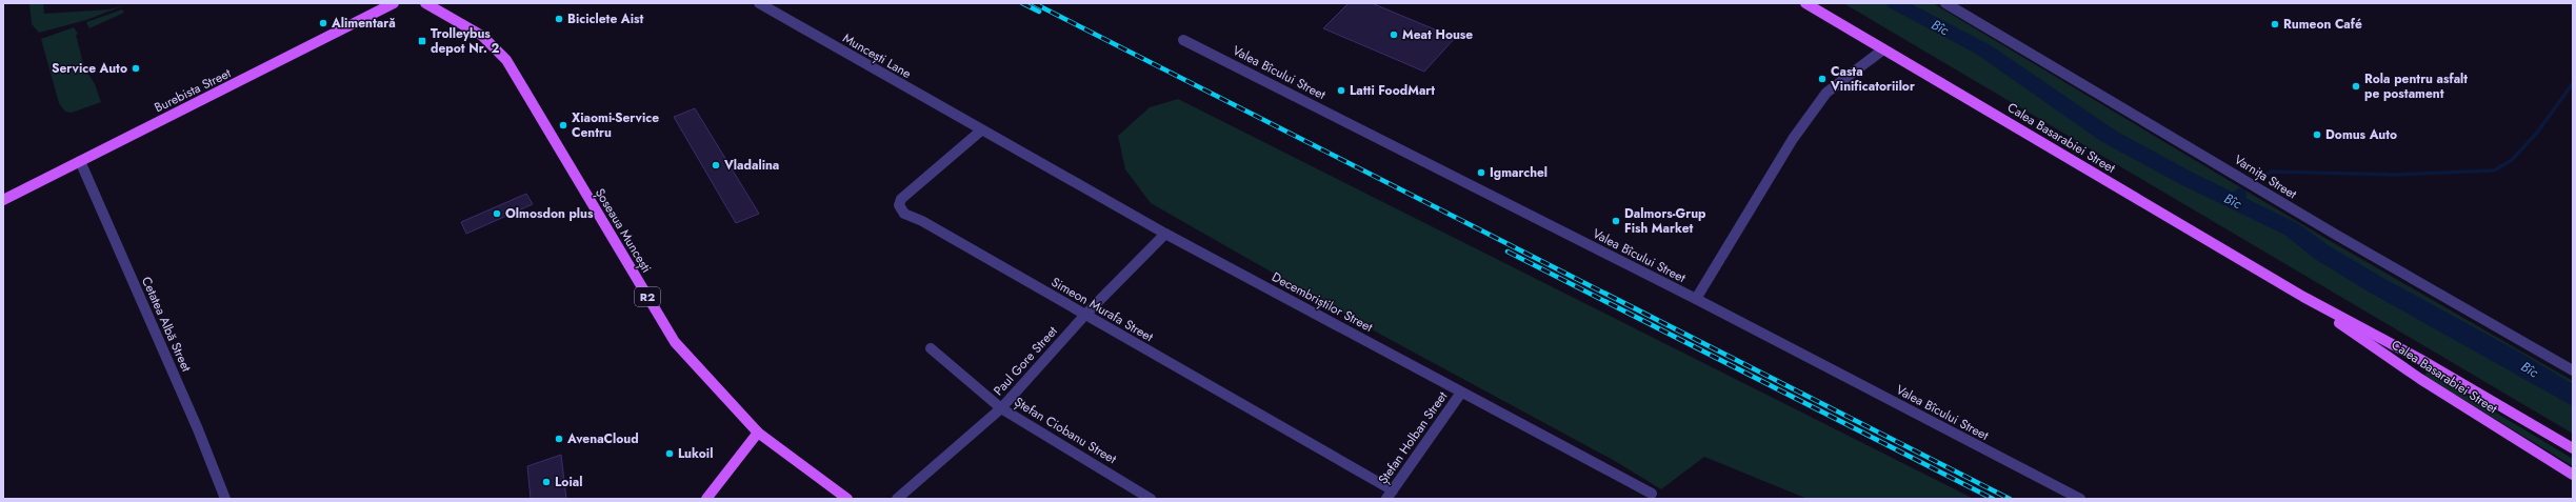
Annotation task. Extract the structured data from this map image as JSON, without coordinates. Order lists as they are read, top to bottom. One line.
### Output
{"streets":{"main road":["Burebista Street","Calea Basarabiei Street","Șoseaua Muncești","R2"],"street":["Muncești Lane","Valea Bîcului Street","Varnița Street","Decembriștilor Street","Simeon Murafa Street","Cetatea Albă Street","Paul Gore Street","Ștefan Ciobanu Street","Ștefan Holban Street"]},"crossings":[["Muncești Lane","Decembriștilor Street"],["Muncești Lane","Simeon Murafa Street"],["Burebista Street","Cetatea Albă Street"],["Decembriștilor Street","Simeon Murafa Street"],["Decembriștilor Street","Paul Gore Street"],["Decembriștilor Street","Ștefan Holban Street"],["Simeon Murafa Street","Paul Gore Street"],["Simeon Murafa Street","Ștefan Holban Street"],["Paul Gore Street","Ștefan Ciobanu Street"]],"water":["Bîc"],"places":{"other":["Biciclete Aist","Alimentară","Rumeon Café","Meat House","Service Auto","Casta Vinificatoriilor","Rola pentru asfalt pe postament","Latti FoodMart","Xiaomi-Service Centru","Domus Auto","Vladalina","Igmarchel","Olmosdon plus","Dalmors-Grup Fish Market","AvenaCloud","Lukoil","Loial"],"transit":["Trolleybus depot Nr. 2"]}}
